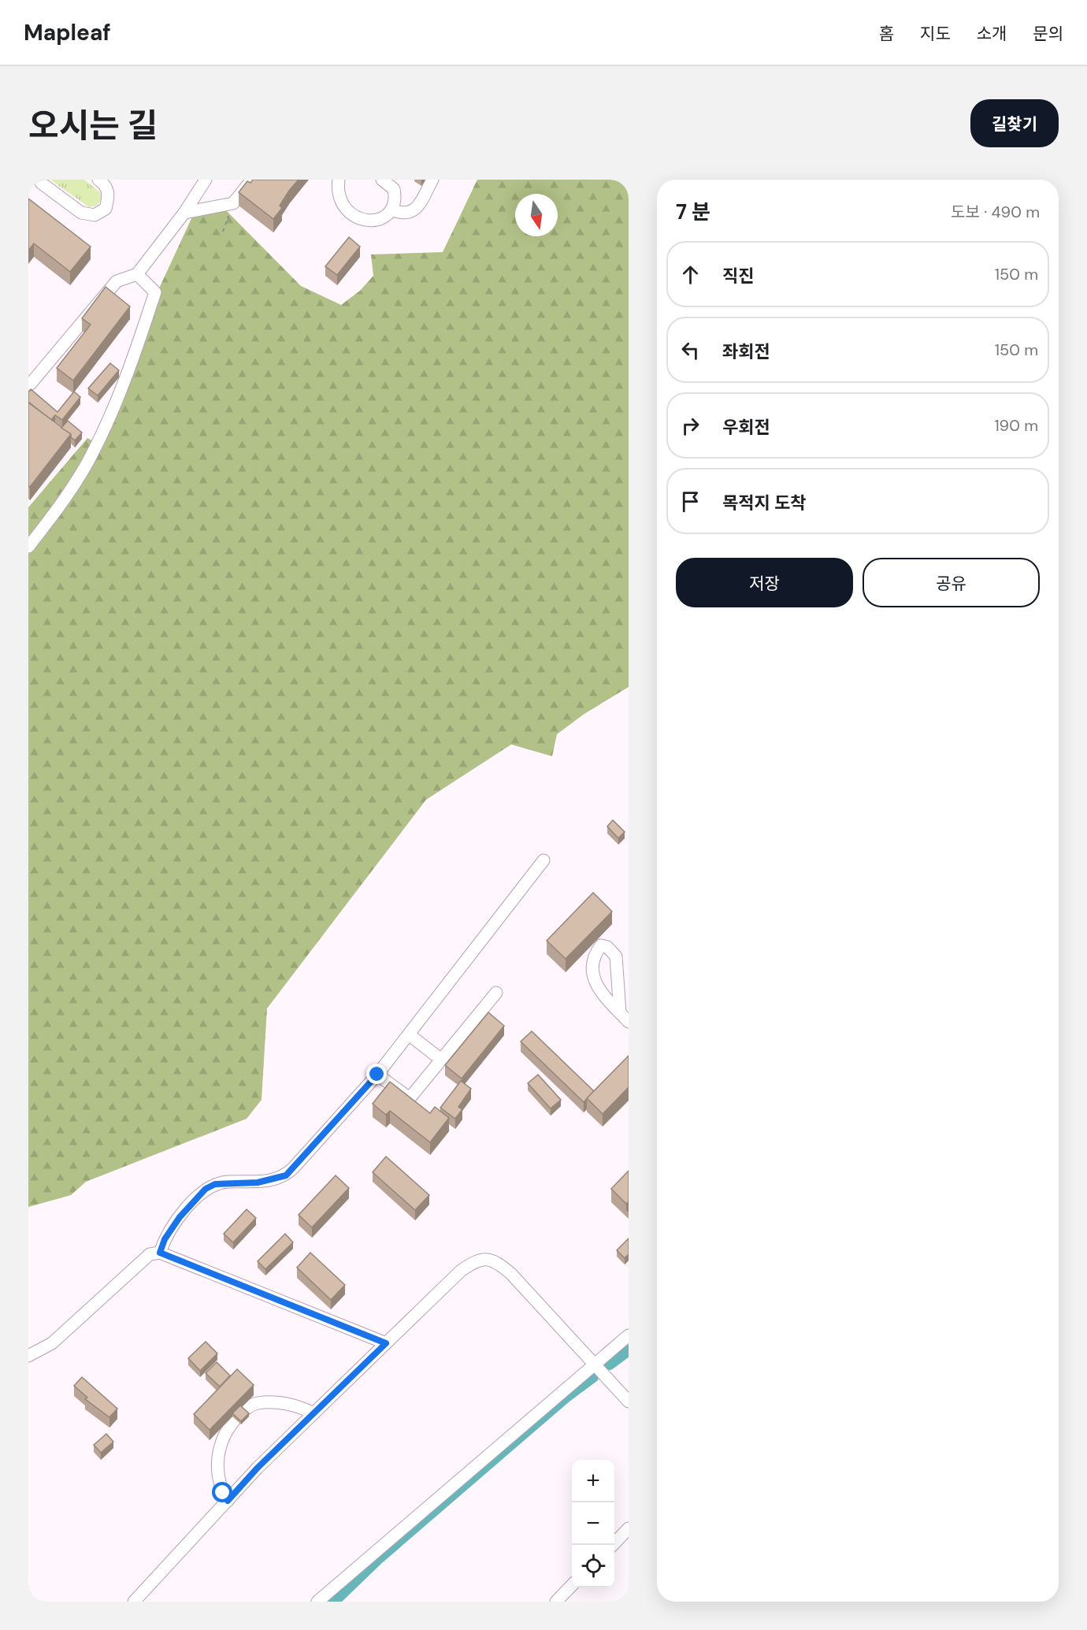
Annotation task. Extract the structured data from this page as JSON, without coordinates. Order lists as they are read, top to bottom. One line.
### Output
{"north":"bottom","page":{"header":"Mapleaf","nav":["홈","지도","소개","문의"],"title":"오시는 길","buttons":["길찾기",["저장","공유"]],"heading":["7 분","도보 · 490 m"],"list":[["직진","150 m"],["좌회전","150 m"],["우회전","190 m"],"목적지 도착"],"map_buttons":["+","−"]}}
